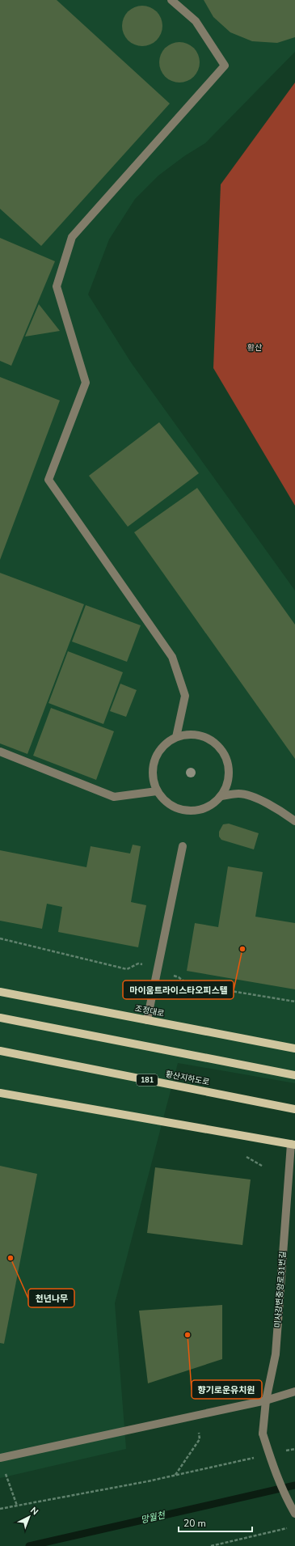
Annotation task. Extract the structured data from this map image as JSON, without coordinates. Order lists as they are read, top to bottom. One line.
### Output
{"streets":{"main road":["조정대로","황산지하도로","181"],"street":["미사강변중앙로31번길"]},"water":["망월천"],"parks":["황산"],"places":["마이움트라이스타오피스텔","천년나무","향기로운유치원"],"scale_bar":"20 m","north":"top right"}
